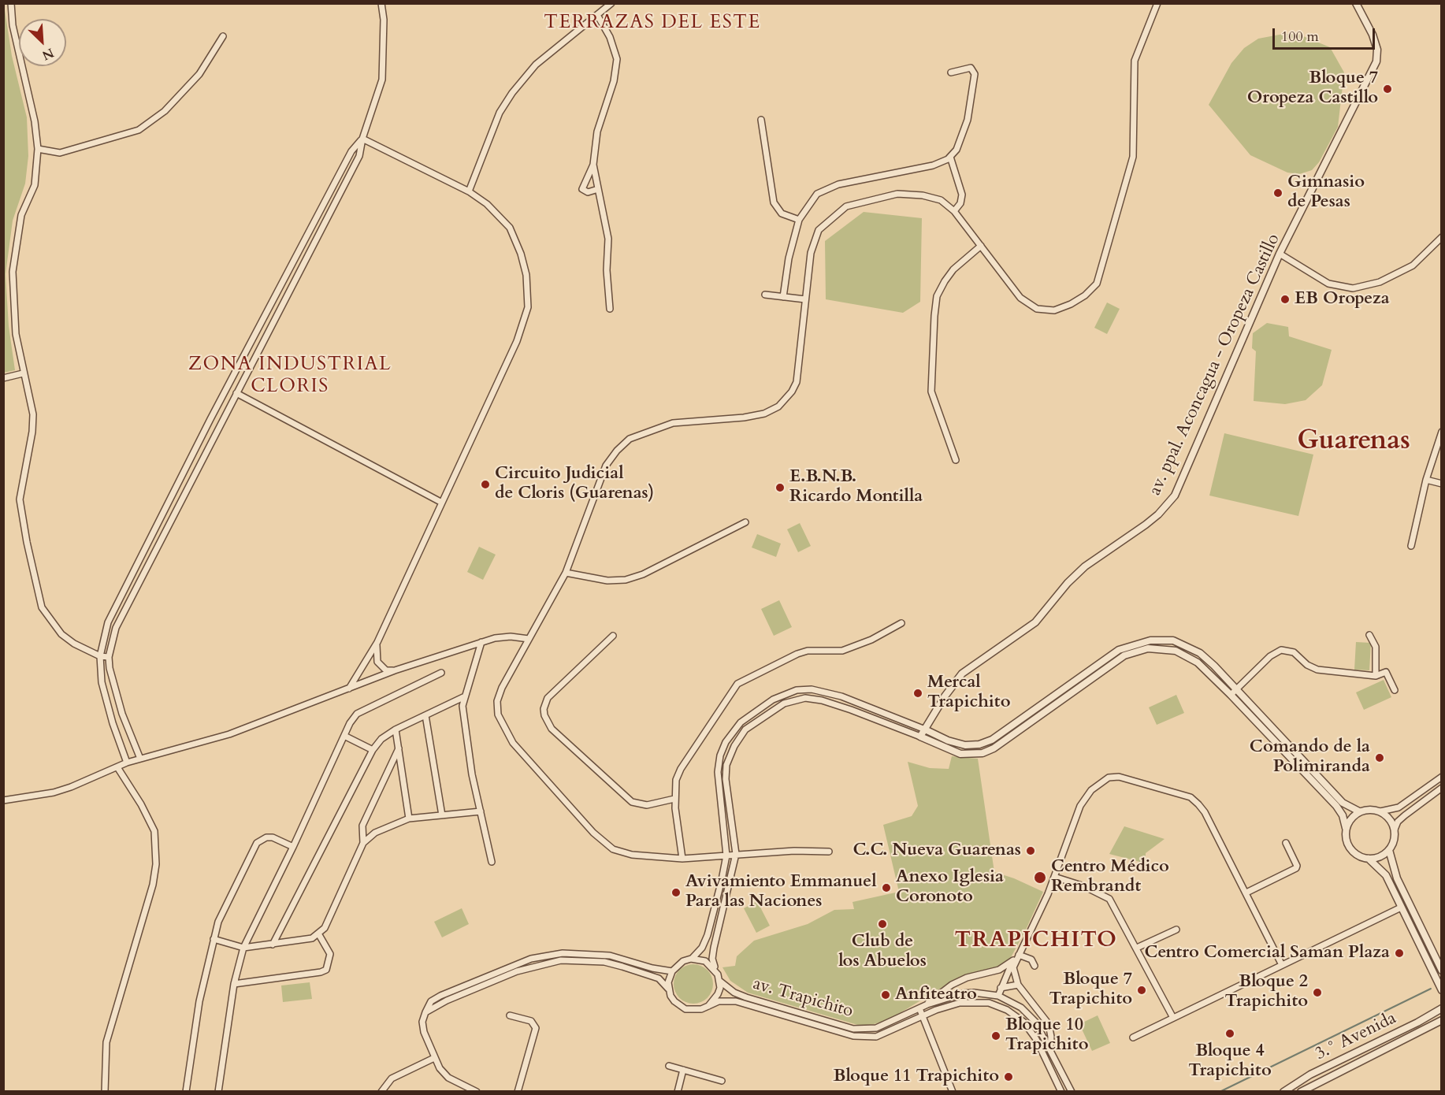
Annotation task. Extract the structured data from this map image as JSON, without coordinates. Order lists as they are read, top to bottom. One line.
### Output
{"streets":{"street":["av. ppal. Aconcagua - Oropeza Castillo","av. Trapichito","3.° Avenida"]},"districts":["TERRAZAS DEL ESTE","ZONA INDUSTRIAL CLORIS","Guarenas","TRAPICHITO"],"places":["Bloque 7 Oropeza Castillo","Gimnasio de Pesas","EB Oropeza","Circuito Judicial de Cloris (Guarenas)","E.B.N.B. Ricardo Montilla","Mercal Trapichito","Comando de la Polimiranda","C.C. Nueva Guarenas","Centro Médico Rembrandt","Anexo Iglesia Coronoto","Avivamiento Emmanuel Para las Naciones","Club de los Abuelos","Centro Comercial Saman Plaza","Bloque 7 Trapichito","Bloque 2 Trapichito","Anfiteatro","Bloque 4 Trapichito","Bloque 10 Trapichito","Bloque 11 Trapichito"],"scale_bar":"100 m","north":"bottom right"}
